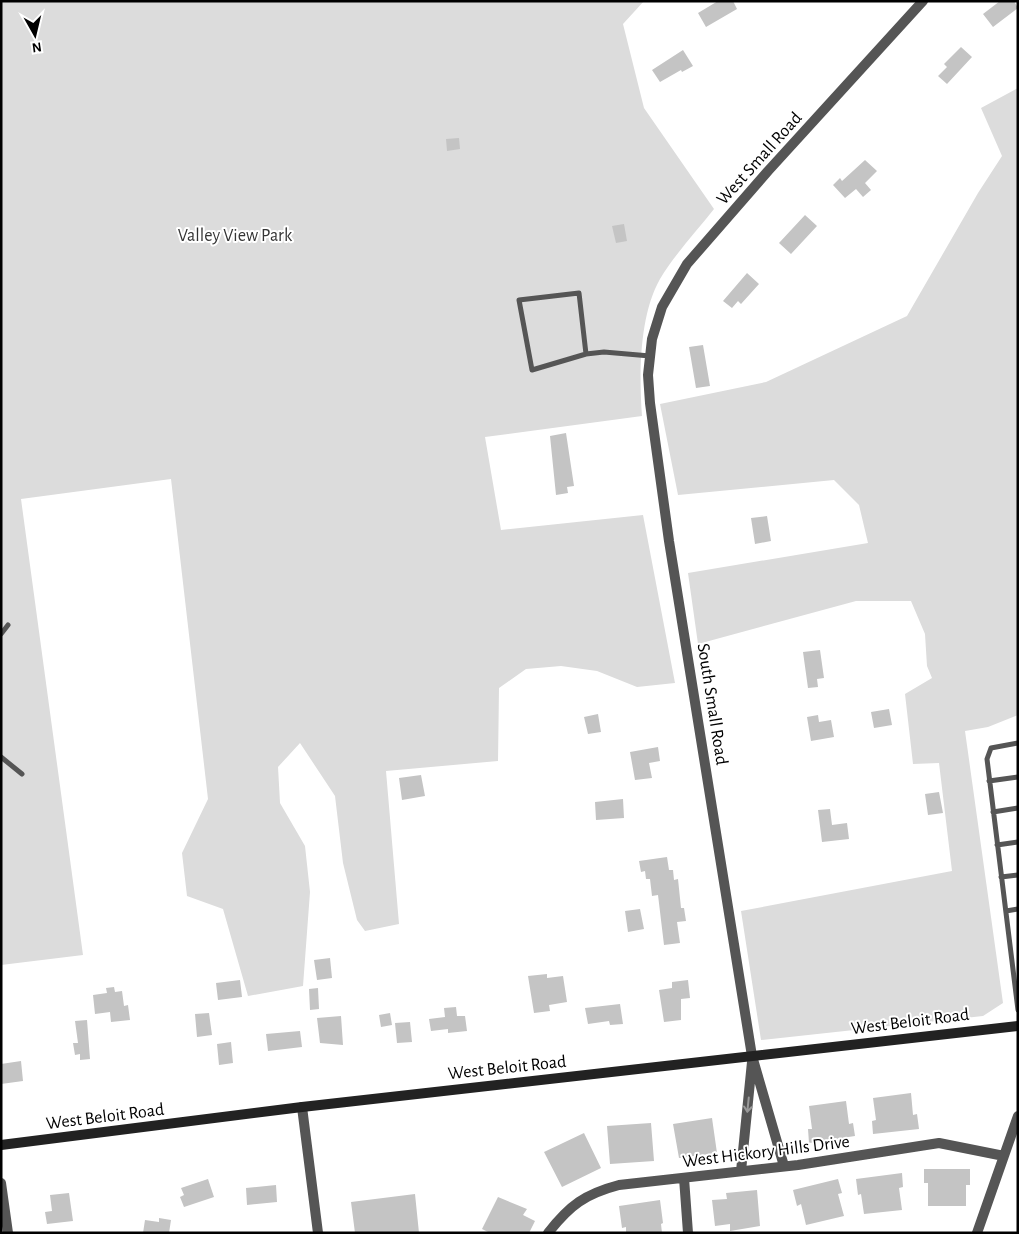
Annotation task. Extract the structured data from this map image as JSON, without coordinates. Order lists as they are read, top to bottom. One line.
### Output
{"streets":{"main road":["West Beloit Road"],"street":["West Small Road","South Small Road","West Hickory Hills Drive"]},"crossings":[["West Small Road","South Small Road"],["South Small Road","West Beloit Road"]],"parks":["Valley View Park"],"north":"bottom"}
